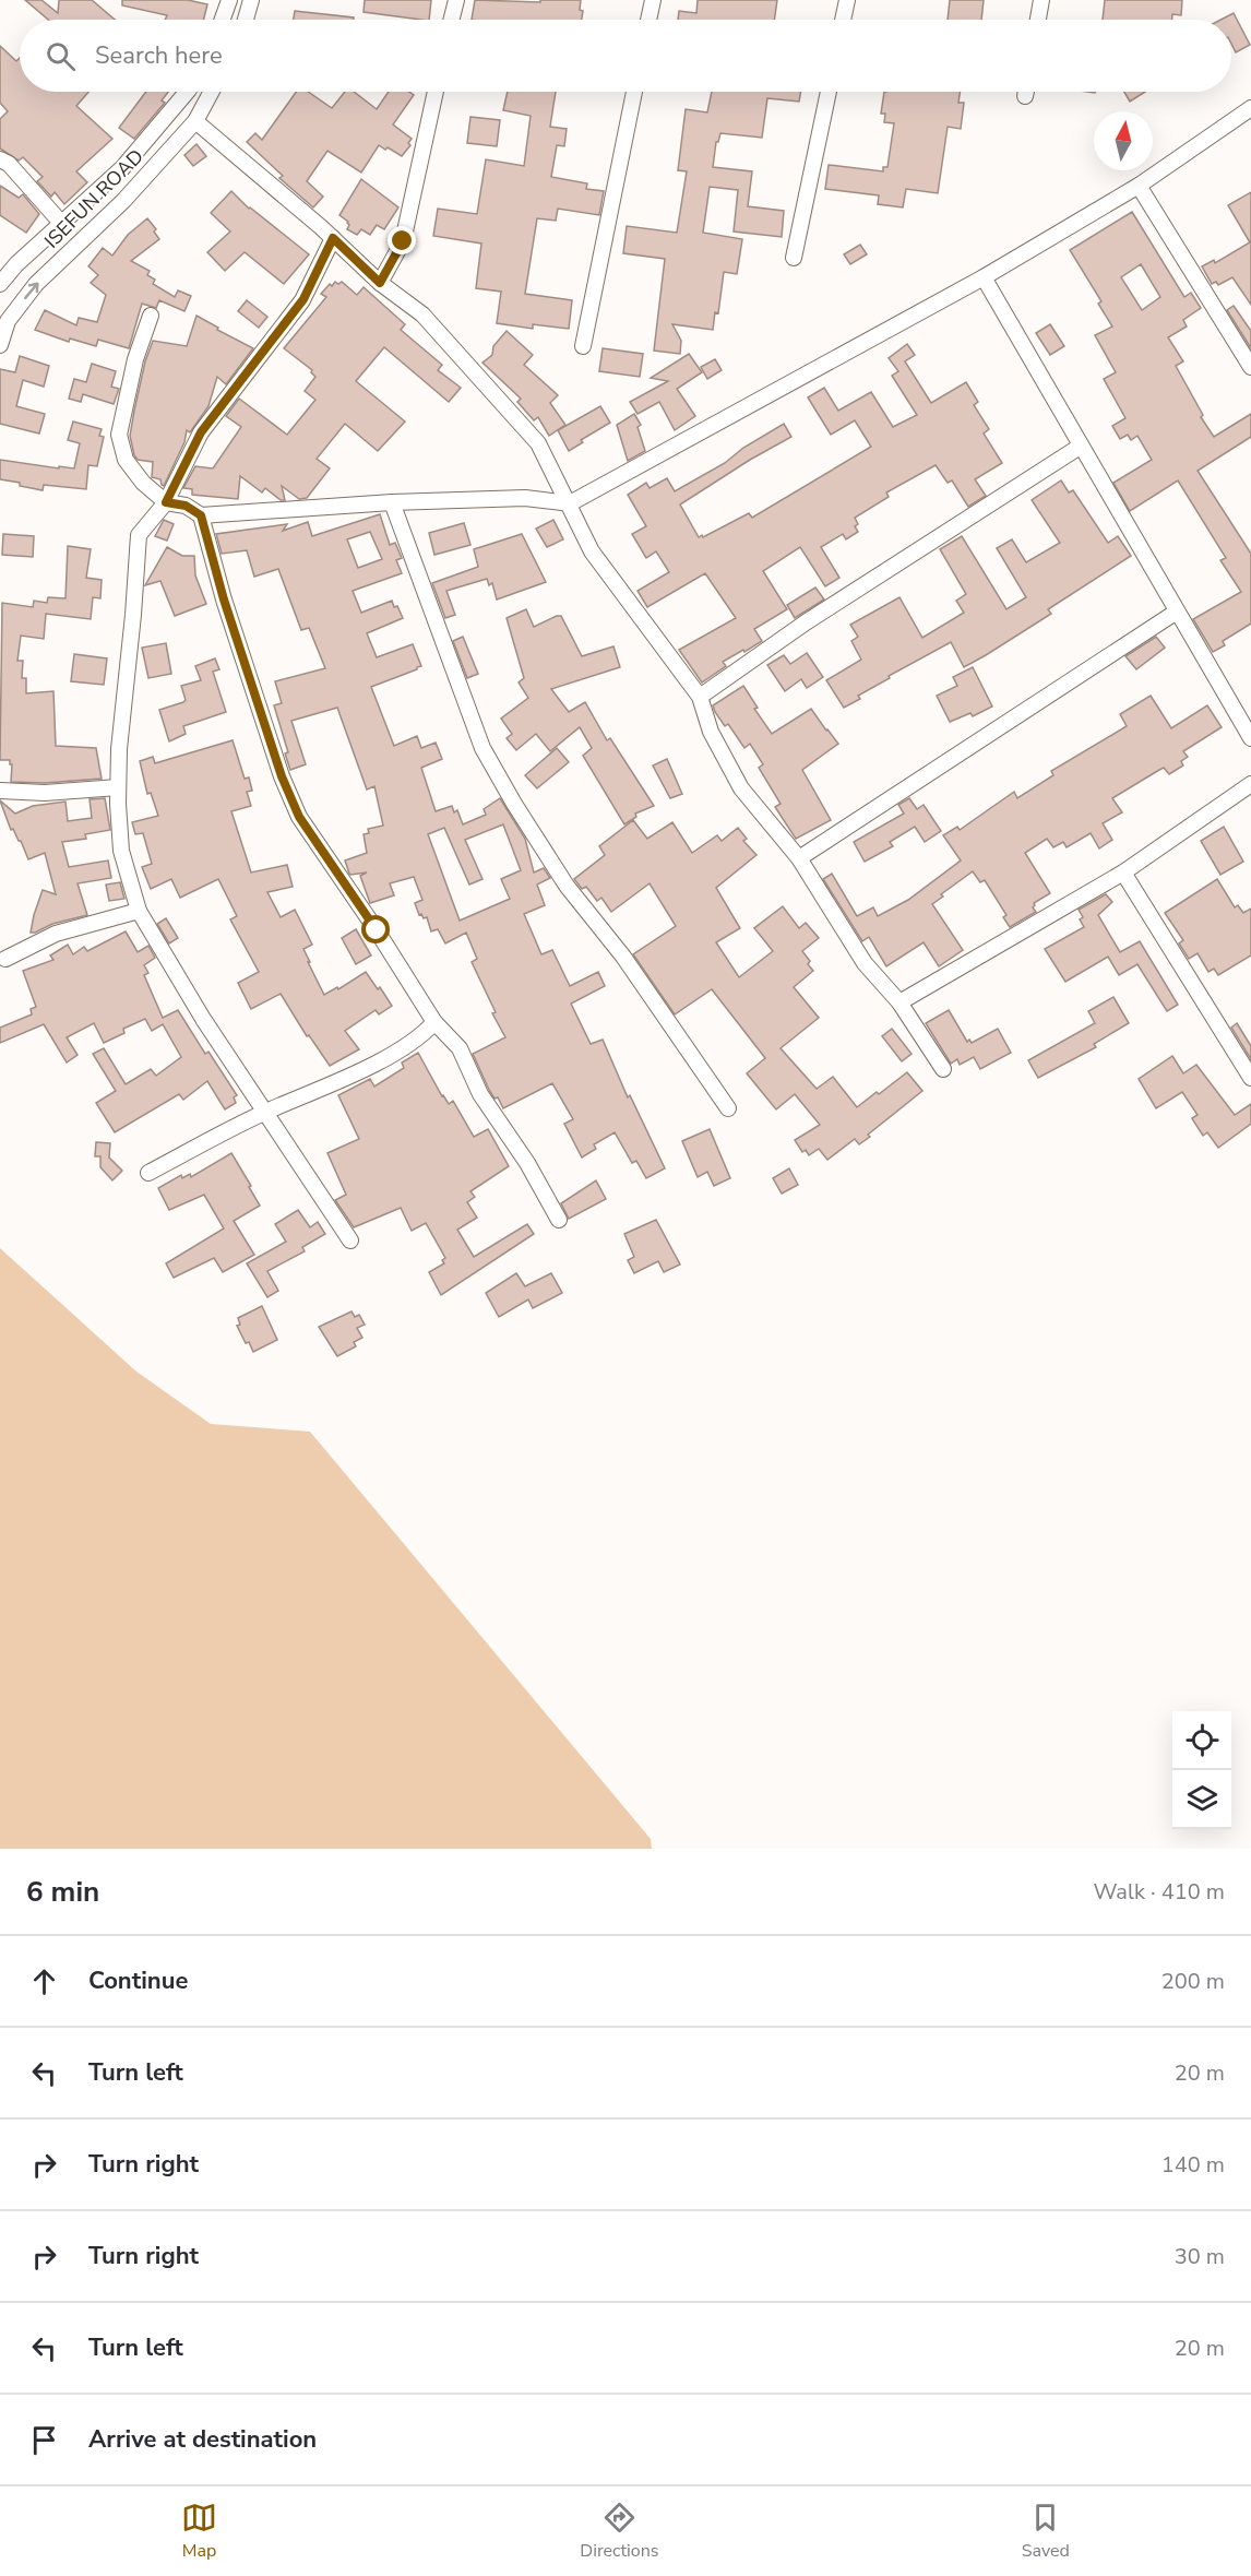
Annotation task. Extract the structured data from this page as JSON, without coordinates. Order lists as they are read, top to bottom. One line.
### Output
{"streets":{"street":["ISEFUN ROAD"]},"north":"top","page":{"search":"Search here","heading":["6 min","Walk · 410 m"],"list":[["Continue","200 m"],["Turn left","20 m"],["Turn right","140 m"],["Turn right","30 m"],["Turn left","20 m"],"Arrive at destination"],"nav":["Map","Directions","Saved"]}}
